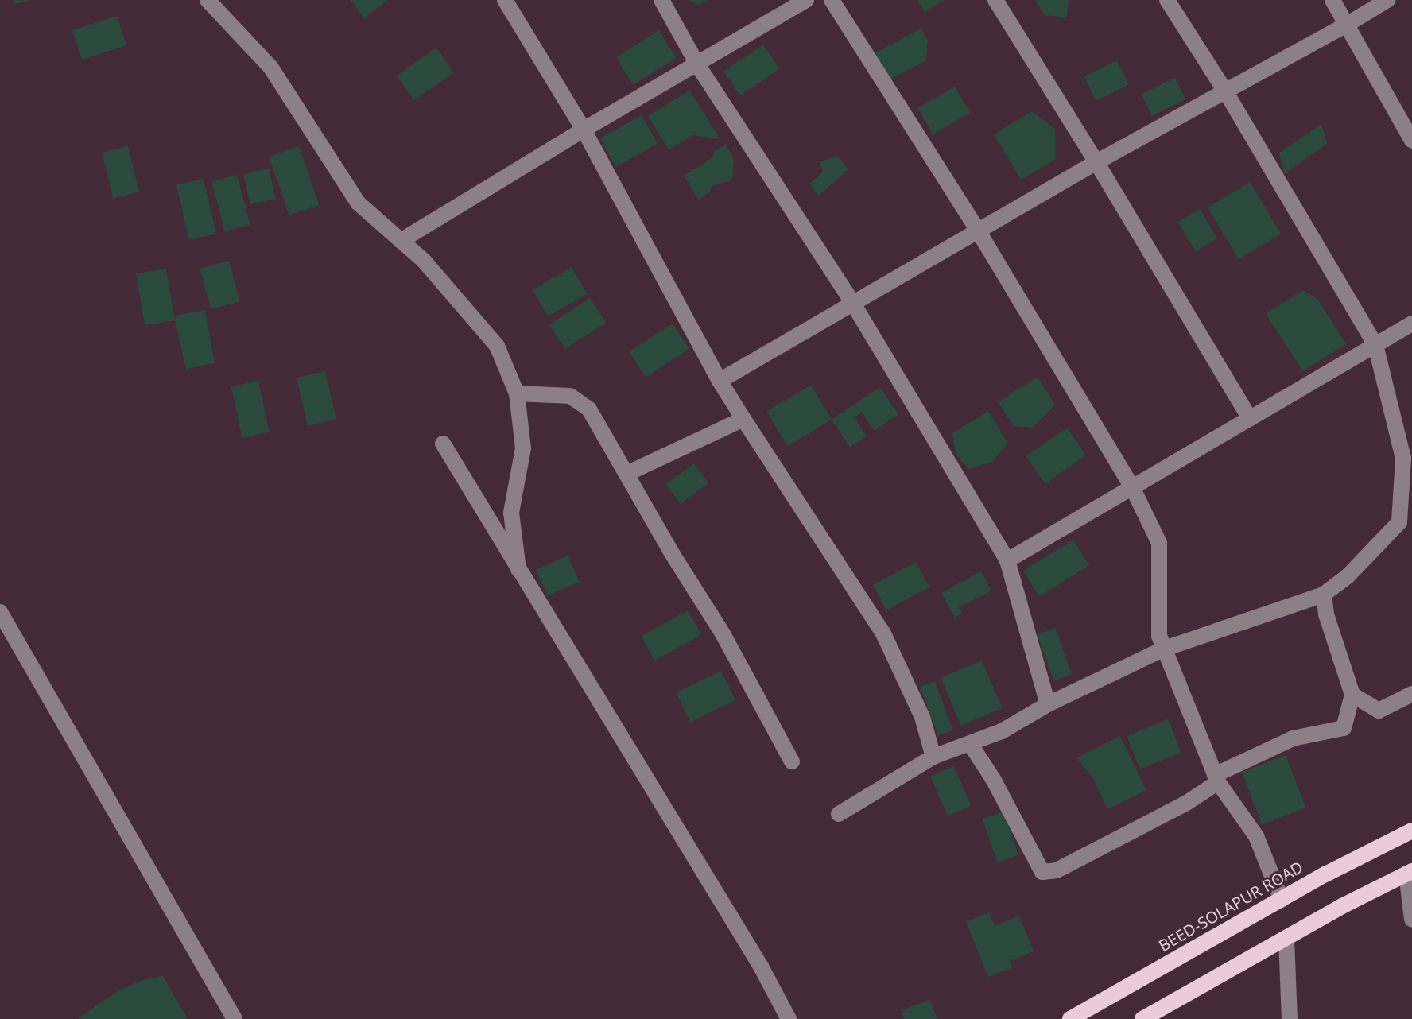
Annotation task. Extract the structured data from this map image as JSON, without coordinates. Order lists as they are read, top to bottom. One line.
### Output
{"streets":{"main road":["BEED-SOLAPUR ROAD"]}}
